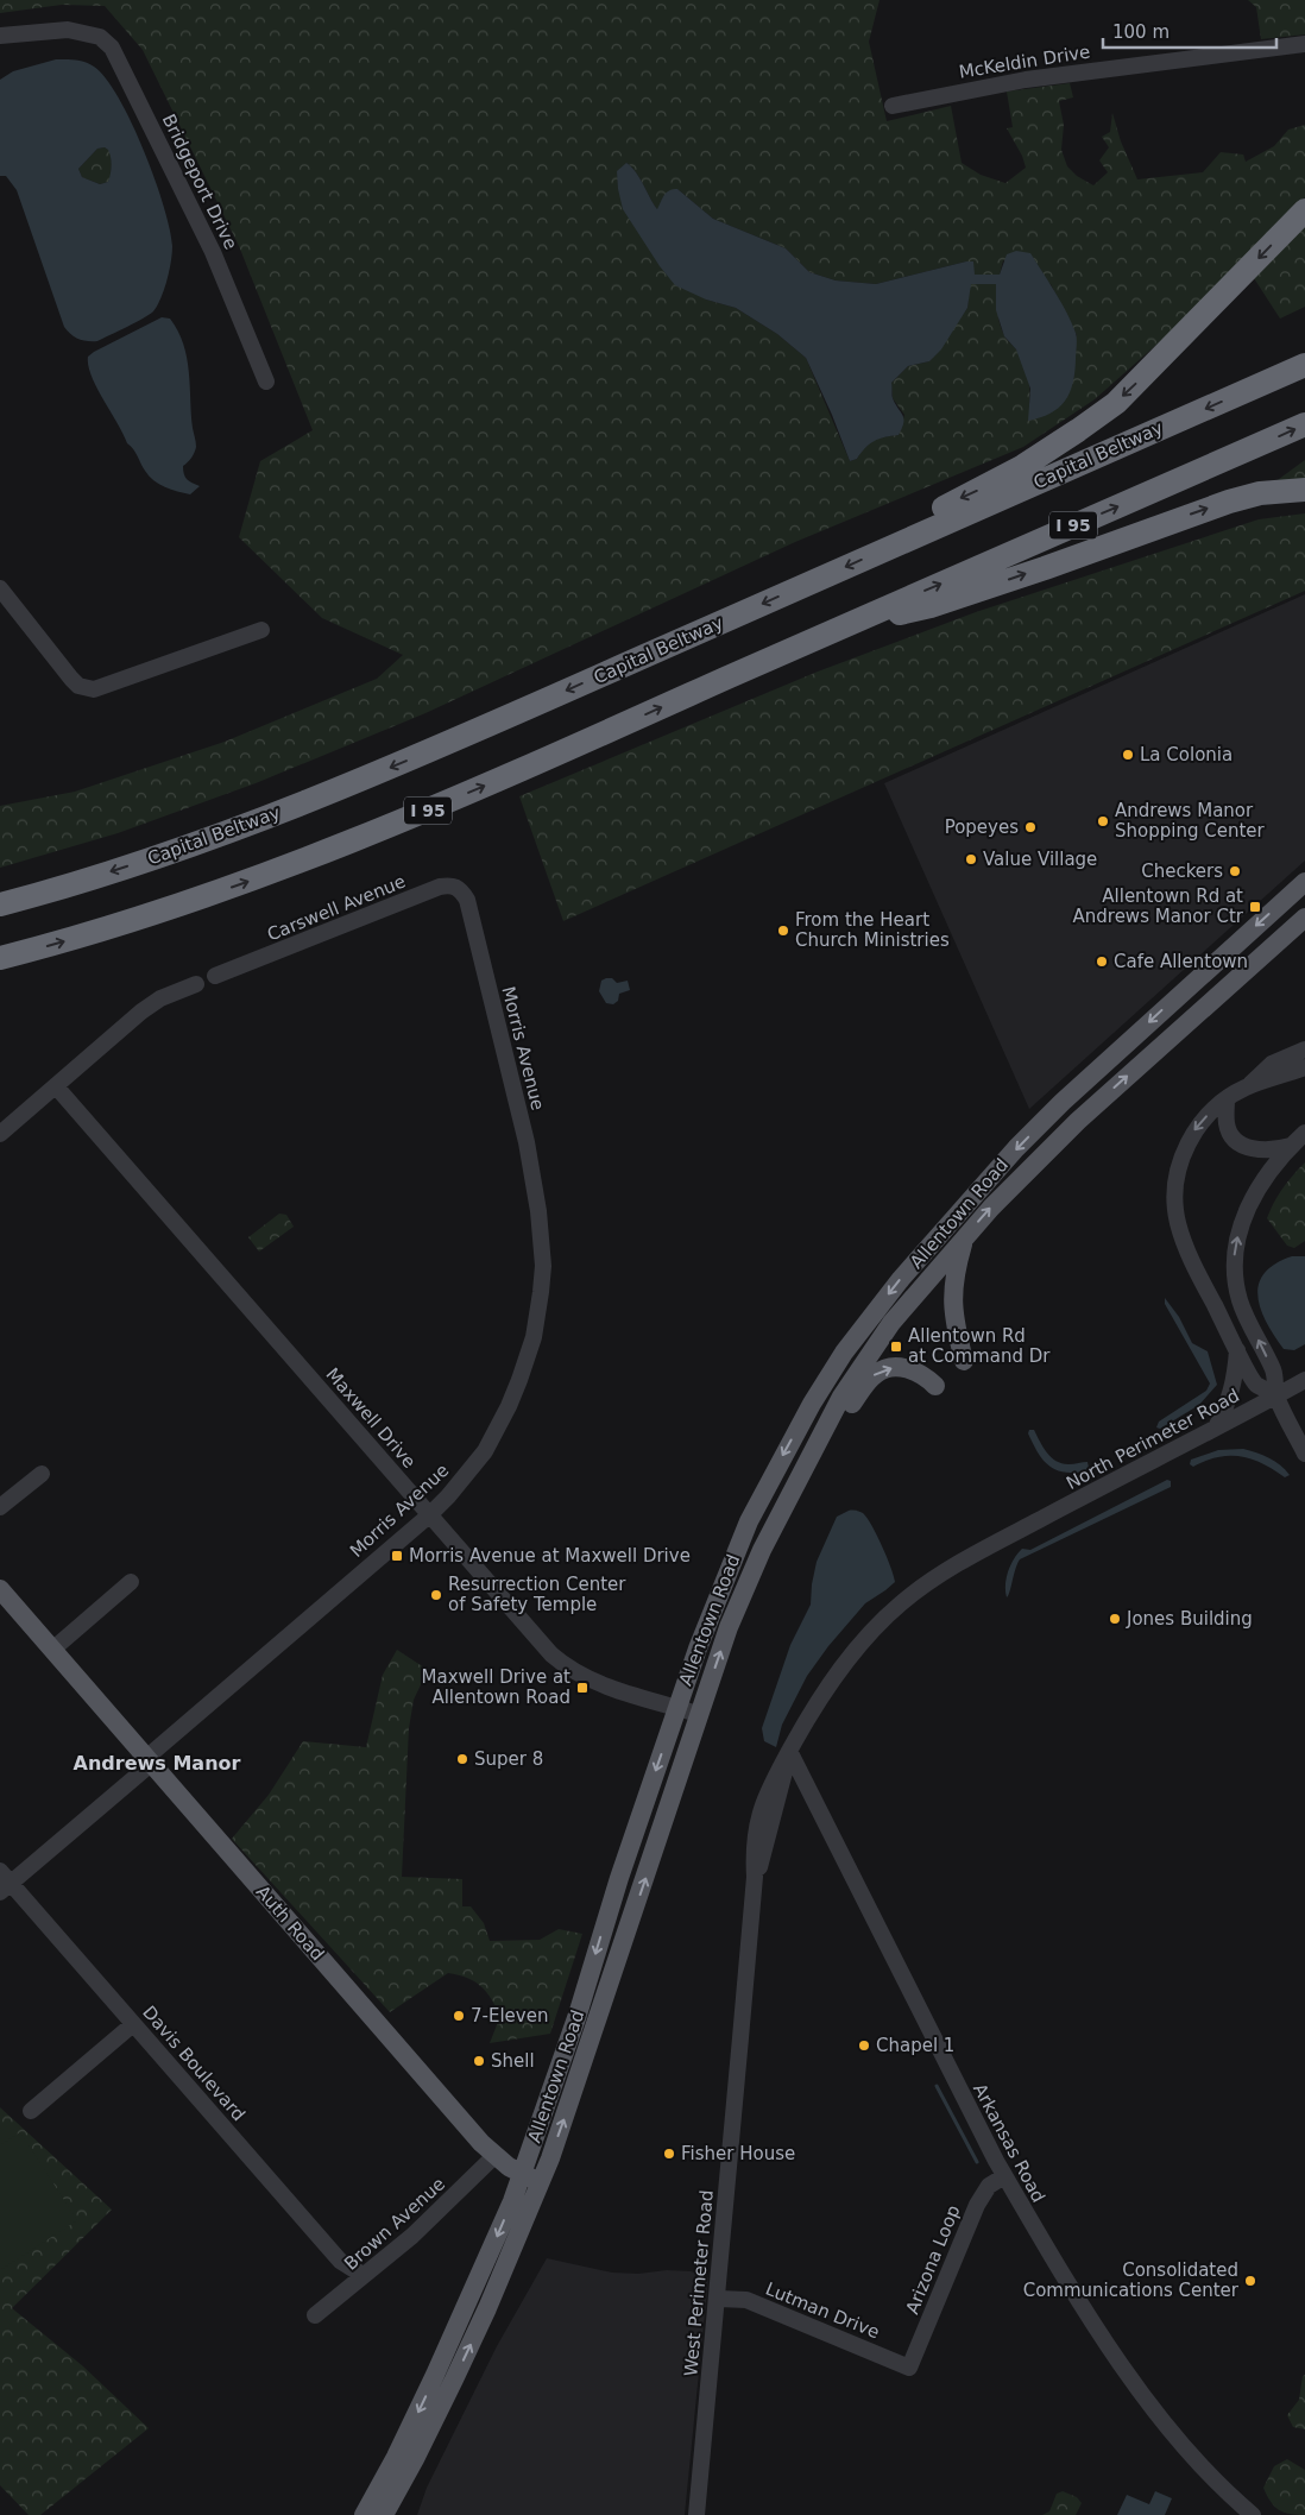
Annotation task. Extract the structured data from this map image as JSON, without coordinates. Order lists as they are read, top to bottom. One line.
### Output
{"streets":{"highway":["Capital Beltway","I 95"],"main road":["Allentown Road","Auth Road"],"street":["McKeldin Drive","Bridgeport Drive","Carswell Avenue","Morris Avenue","Maxwell Drive","North Perimeter Road","Davis Boulevard","Arkansas Road","Brown Avenue","Arizona Loop","West Perimeter Road","Lutman Drive"]},"crossings":[["Carswell Avenue","Morris Avenue"],["Morris Avenue","Maxwell Drive"],["Morris Avenue","Auth Road"],["Morris Avenue","Davis Boulevard"],["Allentown Road","Maxwell Drive"],["Allentown Road","Auth Road"],["North Perimeter Road","West Perimeter Road"],["Auth Road","Brown Avenue"],["Davis Boulevard","Brown Avenue"],["Arkansas Road","Arizona Loop"],["Arkansas Road","West Perimeter Road"],["Arizona Loop","Lutman Drive"],["West Perimeter Road","Lutman Drive"]],"districts":["Andrews Manor"],"places":{"other":["La Colonia","Andrews Manor Shopping Center","Popeyes","Value Village","Checkers","From the Heart Church Ministries","Cafe Allentown","Resurrection Center of Safety Temple","Jones Building","Super 8","7-Eleven","Chapel 1","Shell","Fisher House","Consolidated Communications Center"],"transit":["Allentown Rd at Andrews Manor Ctr","Allentown Rd at Command Dr","Morris Avenue at Maxwell Drive","Maxwell Drive at Allentown Road"]},"scale_bar":"100 m"}
